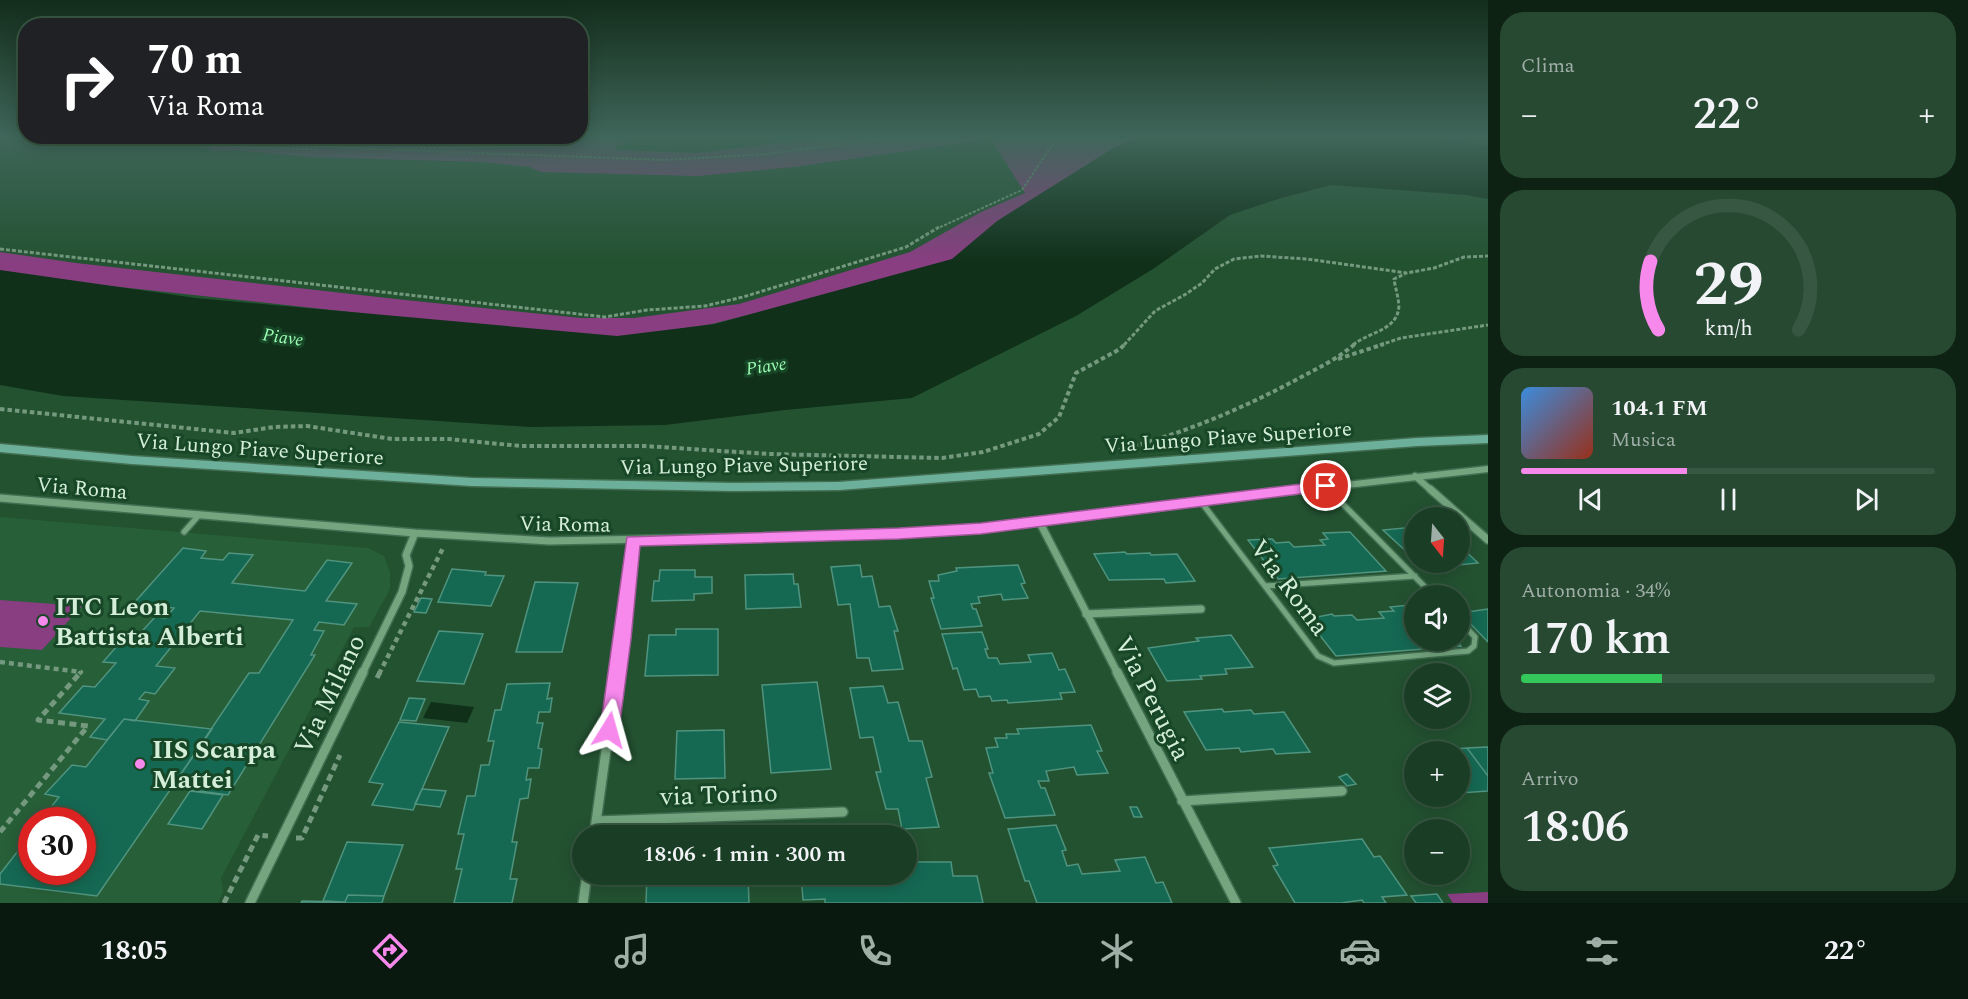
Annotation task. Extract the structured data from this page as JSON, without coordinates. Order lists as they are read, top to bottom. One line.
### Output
{"streets":{"main road":["Via Lungo Piave Superiore"],"street":["Via Roma","Via Milano","Via Perugia","via Torino"]},"crossings":[["Via Roma","Via Milano"],["Via Roma","Via Perugia"]],"water":["Piave"],"places":["ITC Leon Battista Alberti","IIS Scarpa Mattei"],"north":"bottom","page":{"tile":["Clima",["Autonomia · 34%","170 km"],["Arrivo","18:06"]],"turn":["70 m","Via Roma"],"heat":["−","22°","+"],"song":["104.1 FM","Musica"],"map_buttons":["+","−"],"limit":"30","trip":"18:06 · 1 min · 300 m","tabs":["18:05","22°"],"gauge":["29","km/h"]}}
